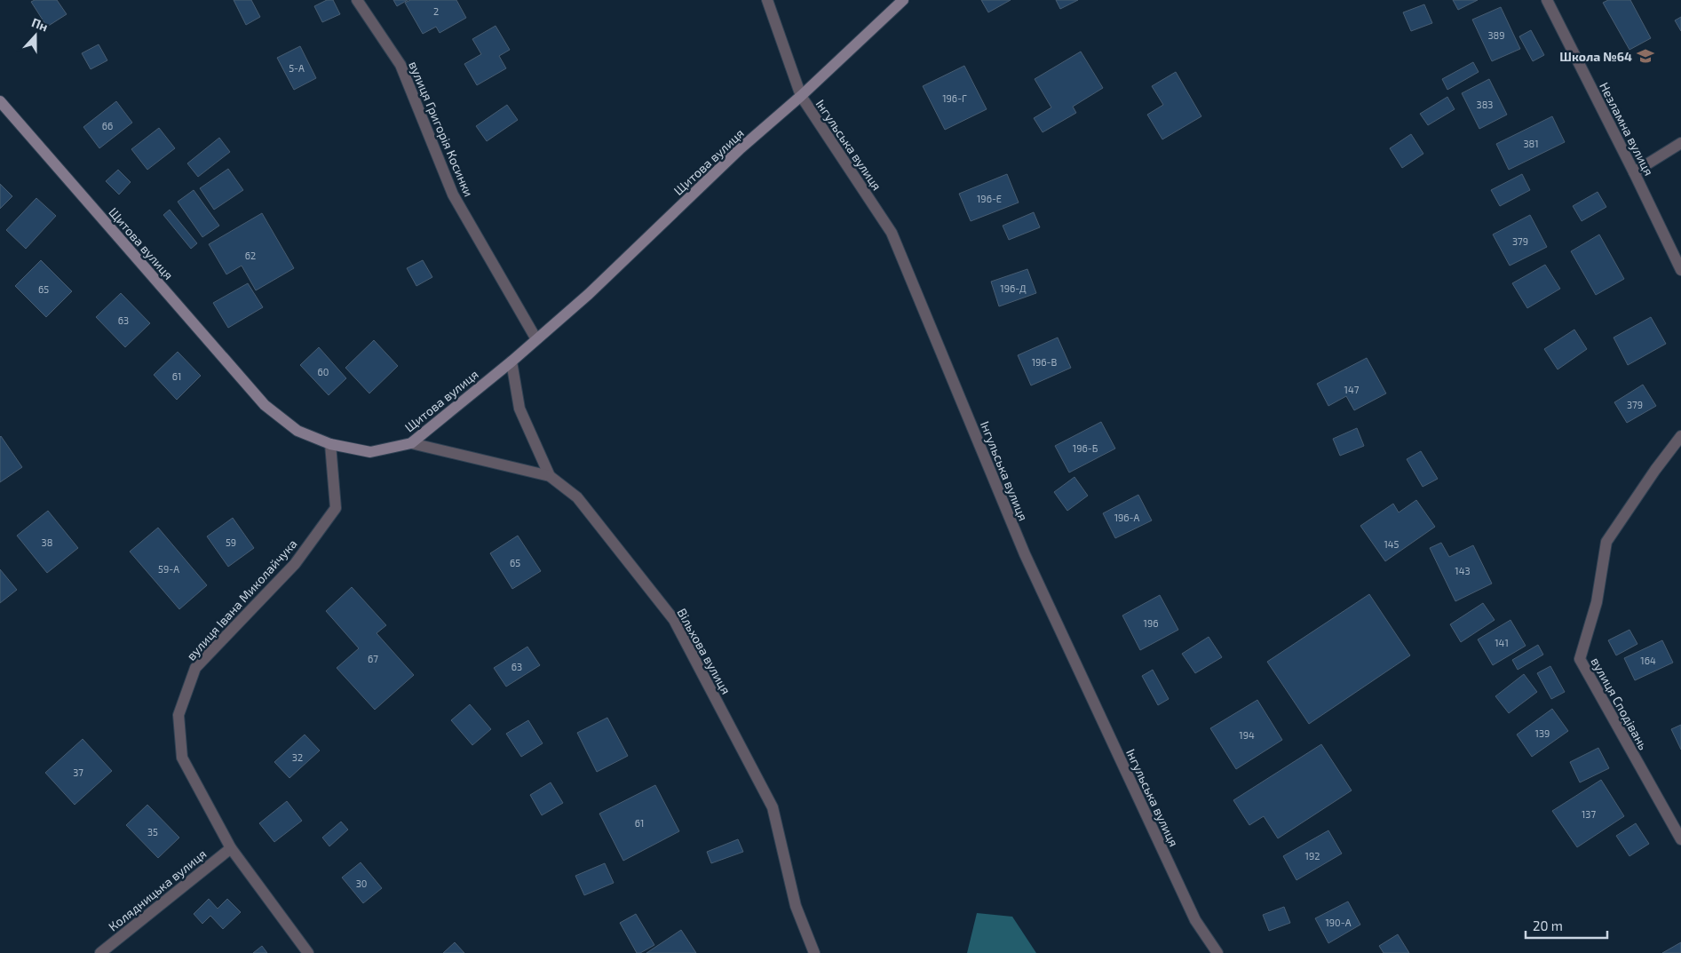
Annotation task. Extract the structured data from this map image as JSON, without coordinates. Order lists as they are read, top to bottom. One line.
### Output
{"streets":{"street":["вулиця Григорія Косинки","Незламна вулиця","Інгульська вулиця","Щитова вулиця","вулиця Івана Миколайчука","Вільхова вулиця","вулиця Сподівань","Колядницька вулиця"]},"crossings":[["вулиця Григорія Косинки","Щитова вулиця"],["Інгульська вулиця","Щитова вулиця"],["Щитова вулиця","вулиця Івана Миколайчука"],["Щитова вулиця","Вільхова вулиця"],["вулиця Івана Миколайчука","Колядницька вулиця"]],"places":{"school or university":["Школа №64"]},"house_numbers":["2","389","5-А","196-Г","383","66","381","196-Е","379","62","196-Д","65","63","196-В","60","61","147","379","196-Б","196-А","38","59","145","65","59-А","143","196","141","67","164","63","139","194","32","37","137","61","35","192","30","190-А"],"scale_bar":"20 m","north":"top"}
